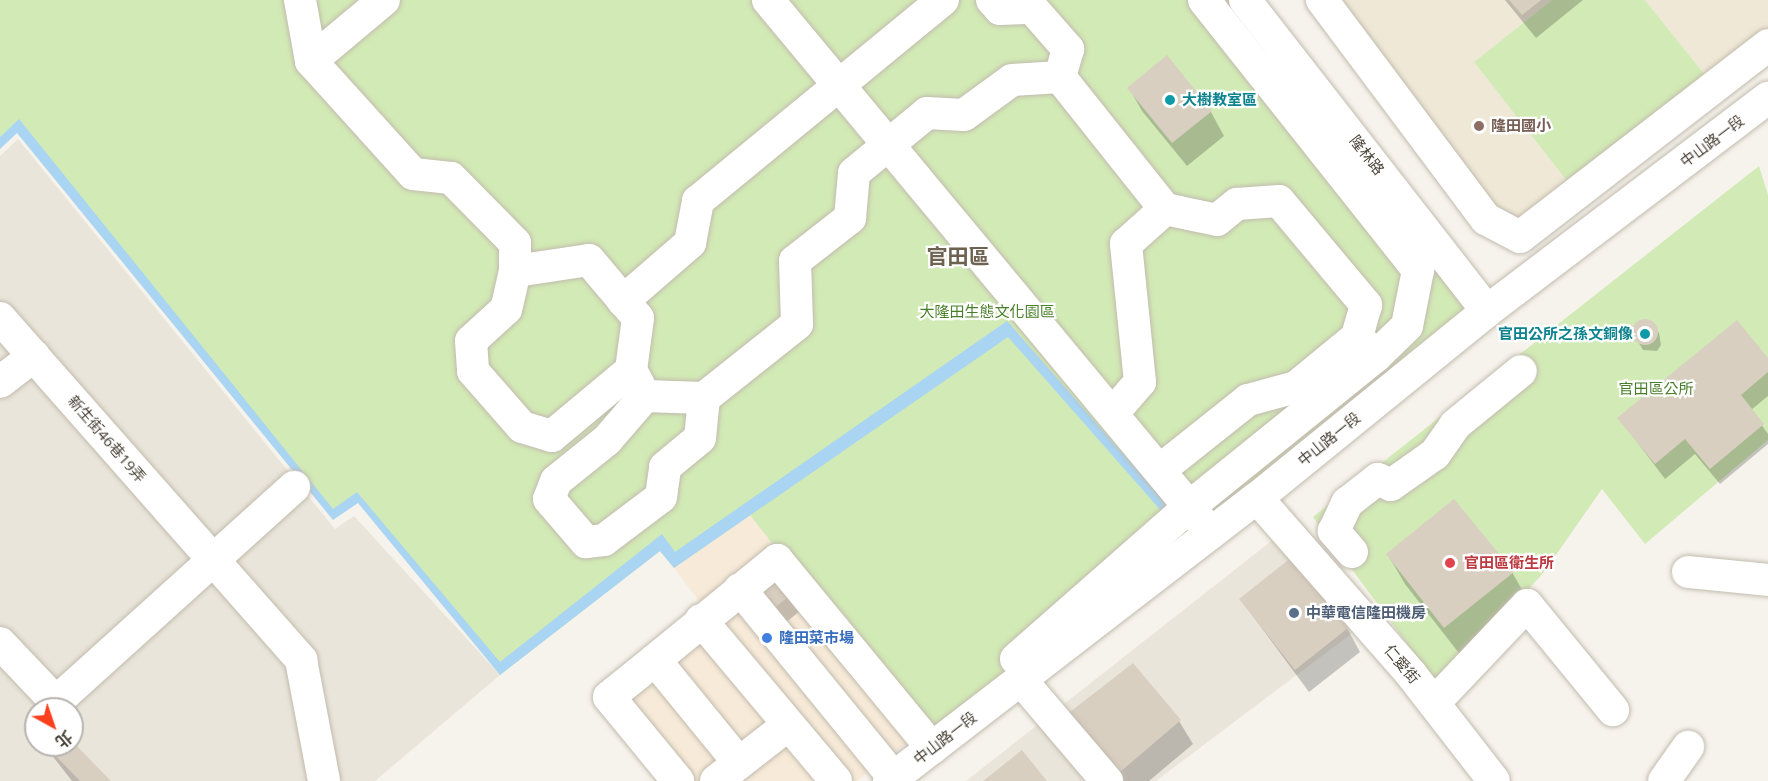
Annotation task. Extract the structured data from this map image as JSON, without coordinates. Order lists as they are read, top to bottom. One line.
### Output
{"streets":{"street":["中山路一段","隆林路","新生街46巷19弄","仁愛街"]},"crossings":[["中山路一段","隆林路"],["中山路一段","仁愛街"]],"districts":["官田區"],"parks":["大隆田生態文化園區","官田區公所"],"places":["大樹教室區","隆田國小","官田公所之孫文銅像","官田區衛生所","中華電信隆田機房","隆田菜市場"],"north":"bottom right"}
